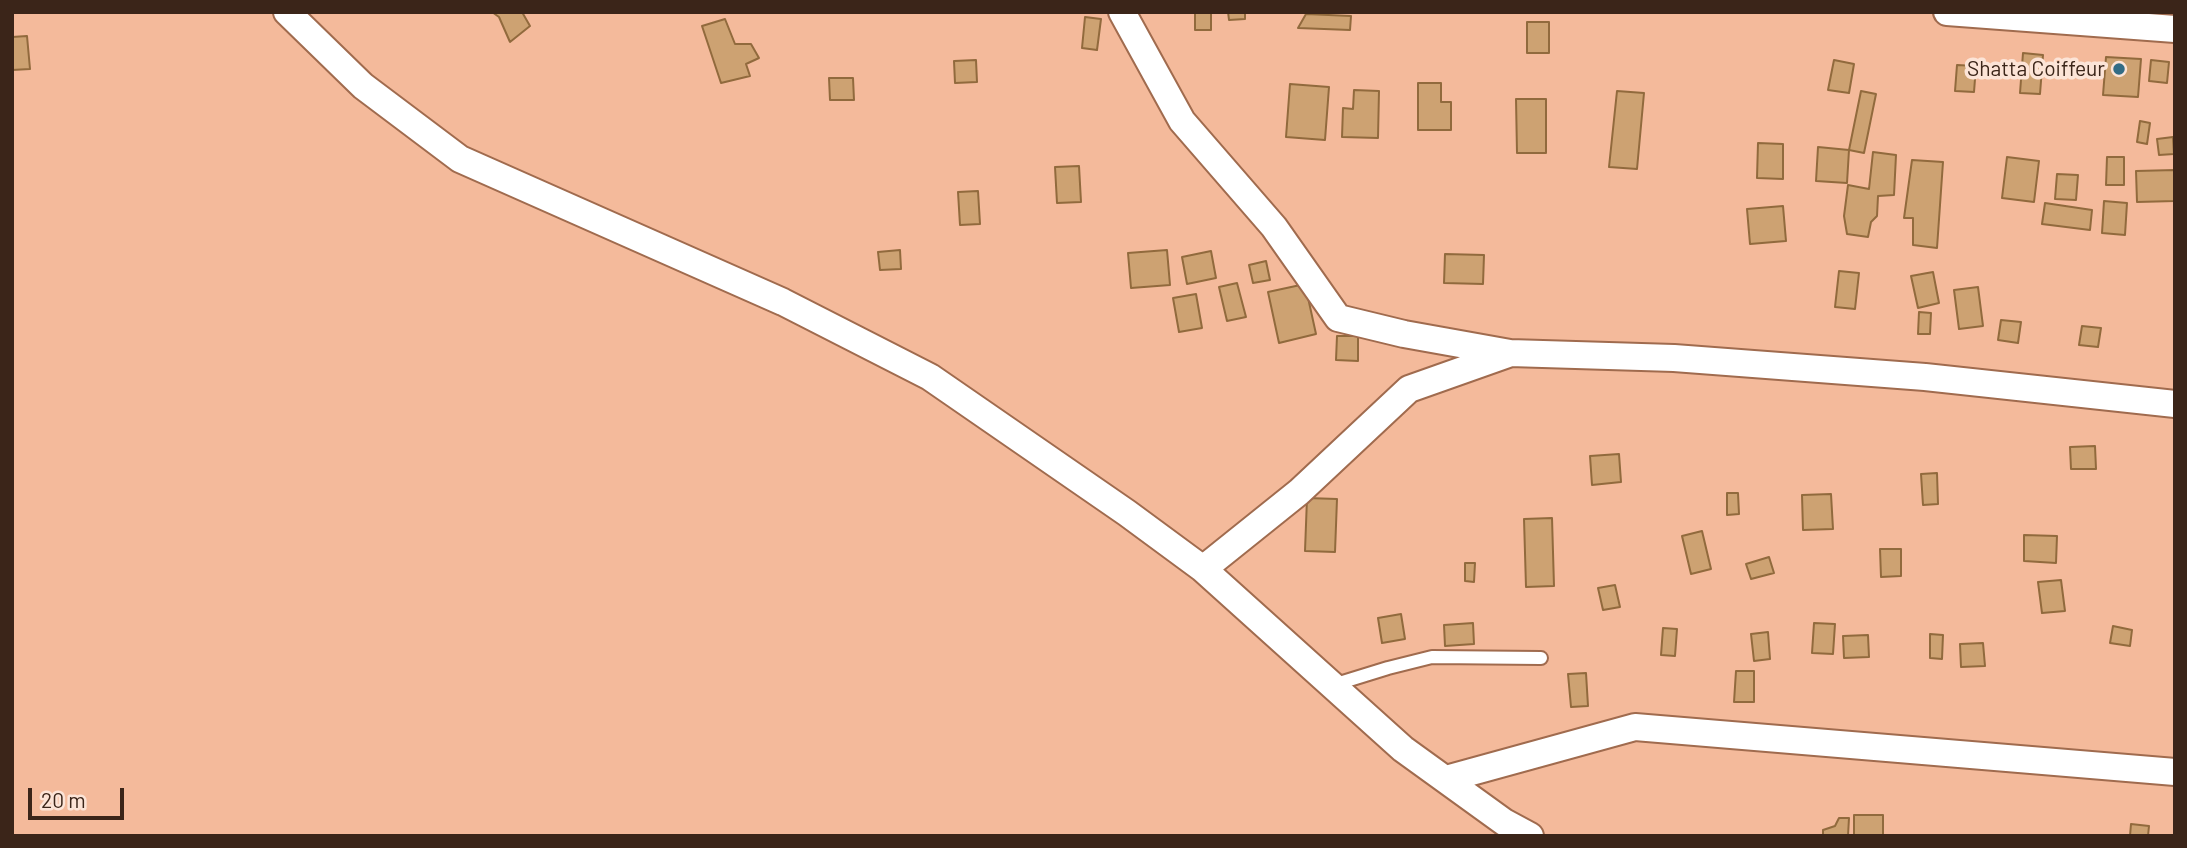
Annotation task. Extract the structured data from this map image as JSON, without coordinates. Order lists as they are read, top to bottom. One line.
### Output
{"places":["Shatta Coiffeur"],"scale_bar":"20 m"}
